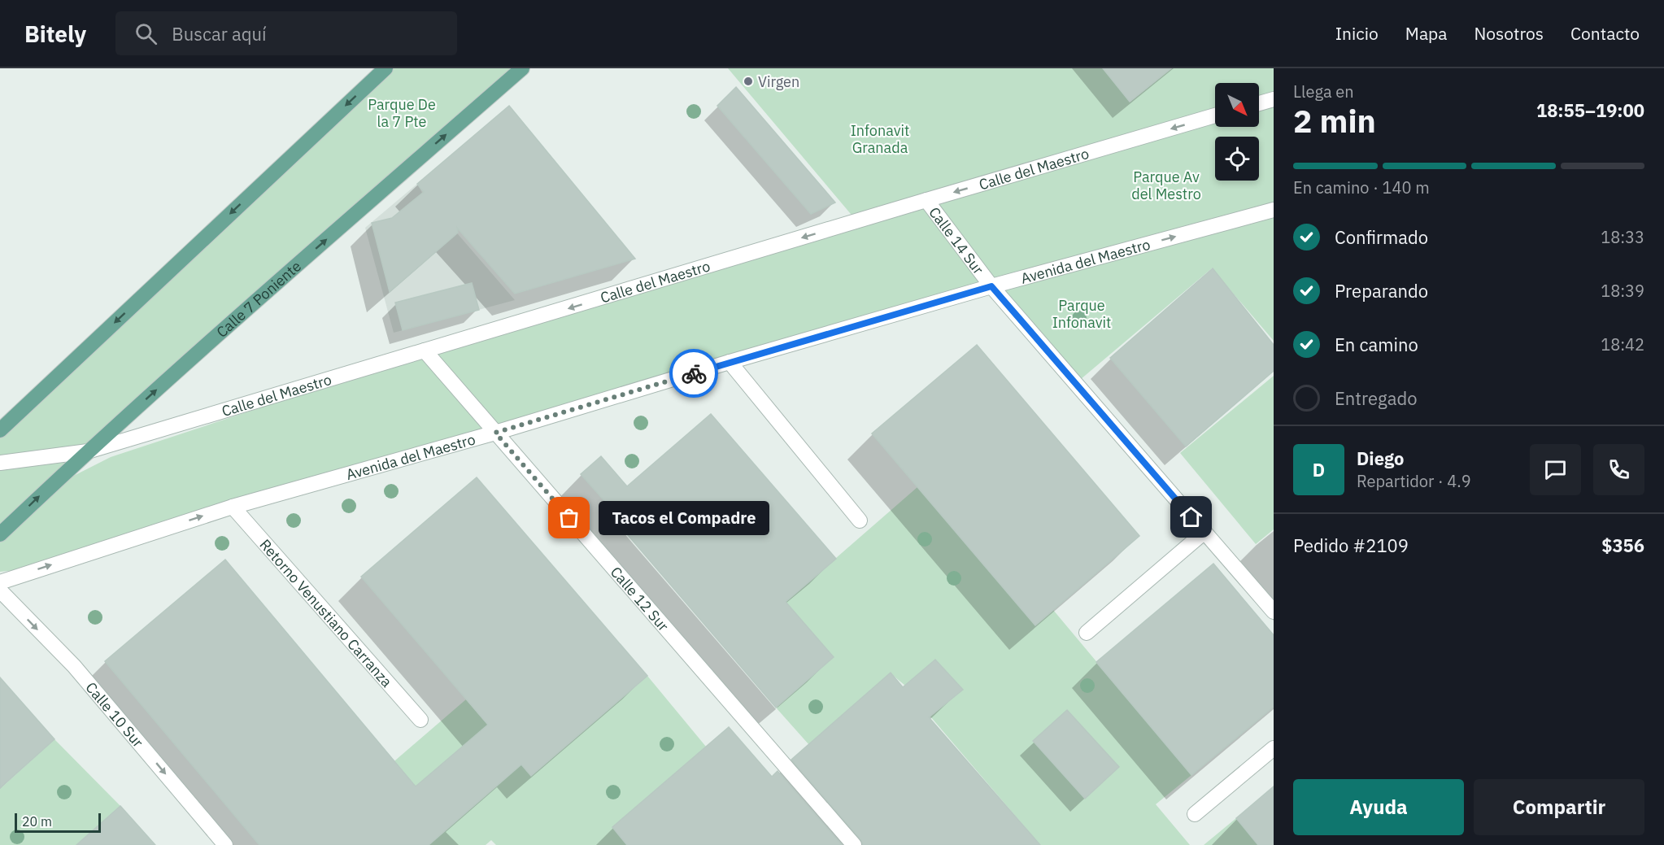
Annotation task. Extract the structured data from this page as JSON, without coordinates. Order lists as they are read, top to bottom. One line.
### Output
{"streets":{"main road":["Calle 7 Poniente"],"street":["Calle del Maestro","Calle 14 Sur","Avenida del Maestro","Calle 12 Sur","Retorno Venustiano Carranza","Calle 10 Sur"]},"crossings":[["Calle del Maestro","Calle 14 Sur"],["Calle del Maestro","Calle 7 Poniente"],["Calle del Maestro","Calle 12 Sur"],["Calle 14 Sur","Avenida del Maestro"],["Avenida del Maestro","Calle 12 Sur"],["Avenida del Maestro","Retorno Venustiano Carranza"]],"one_way":["Calle del Maestro","Avenida del Maestro","Calle 10 Sur"],"parks":["Parque De la 7 Pte","Infonavit Granada","Parque Av del Mestro","Parque Infonavit"],"places":["Virgen","Tacos el Compadre"],"scale_bar":"20 m","north":"bottom right","page":{"header":"Bitely","search":"Buscar aquí","nav":["Inicio","Mapa","Nosotros","Contacto"],"heading":["2 min","Llega en","18:55–19:00"],"panel":["Diego","Repartidor · 4.9","Pedido #2109","$356"],"bar":"En camino · 140 m","list":[["Confirmado","18:33"],["Preparando","18:39"],["En camino","18:42"],"Entregado"],"round":"D","bubble":"Tacos el Compadre","buttons":["Ayuda","Compartir"],"scale":"20 m"}}
